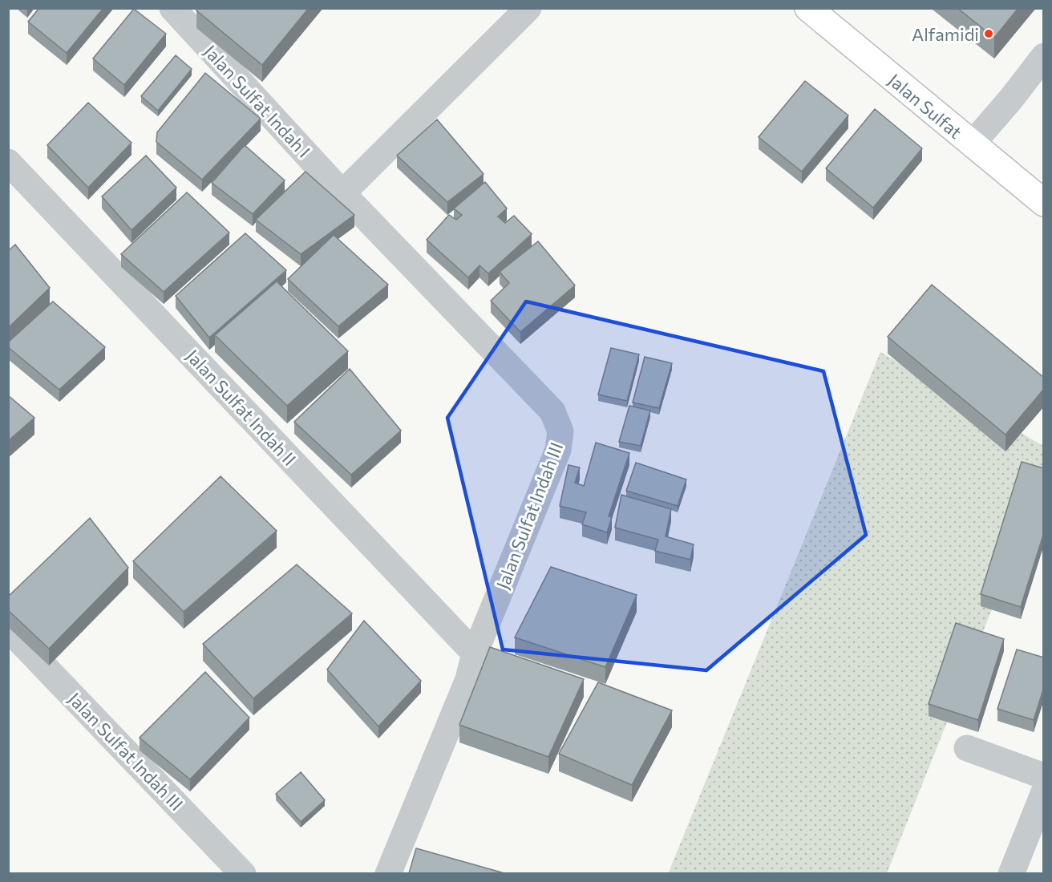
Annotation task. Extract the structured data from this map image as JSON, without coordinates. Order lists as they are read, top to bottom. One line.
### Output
{"streets":{"main road":["Jalan Sulfat"],"street":["Jalan Sulfat Indah I","Jalan Sulfat Indah II","Jalan Sulfat Indah III"]},"crossings":[["Jalan Sulfat Indah I","Jalan Sulfat Indah III"],["Jalan Sulfat Indah II","Jalan Sulfat Indah III"]],"places":["Alfamidi"]}
